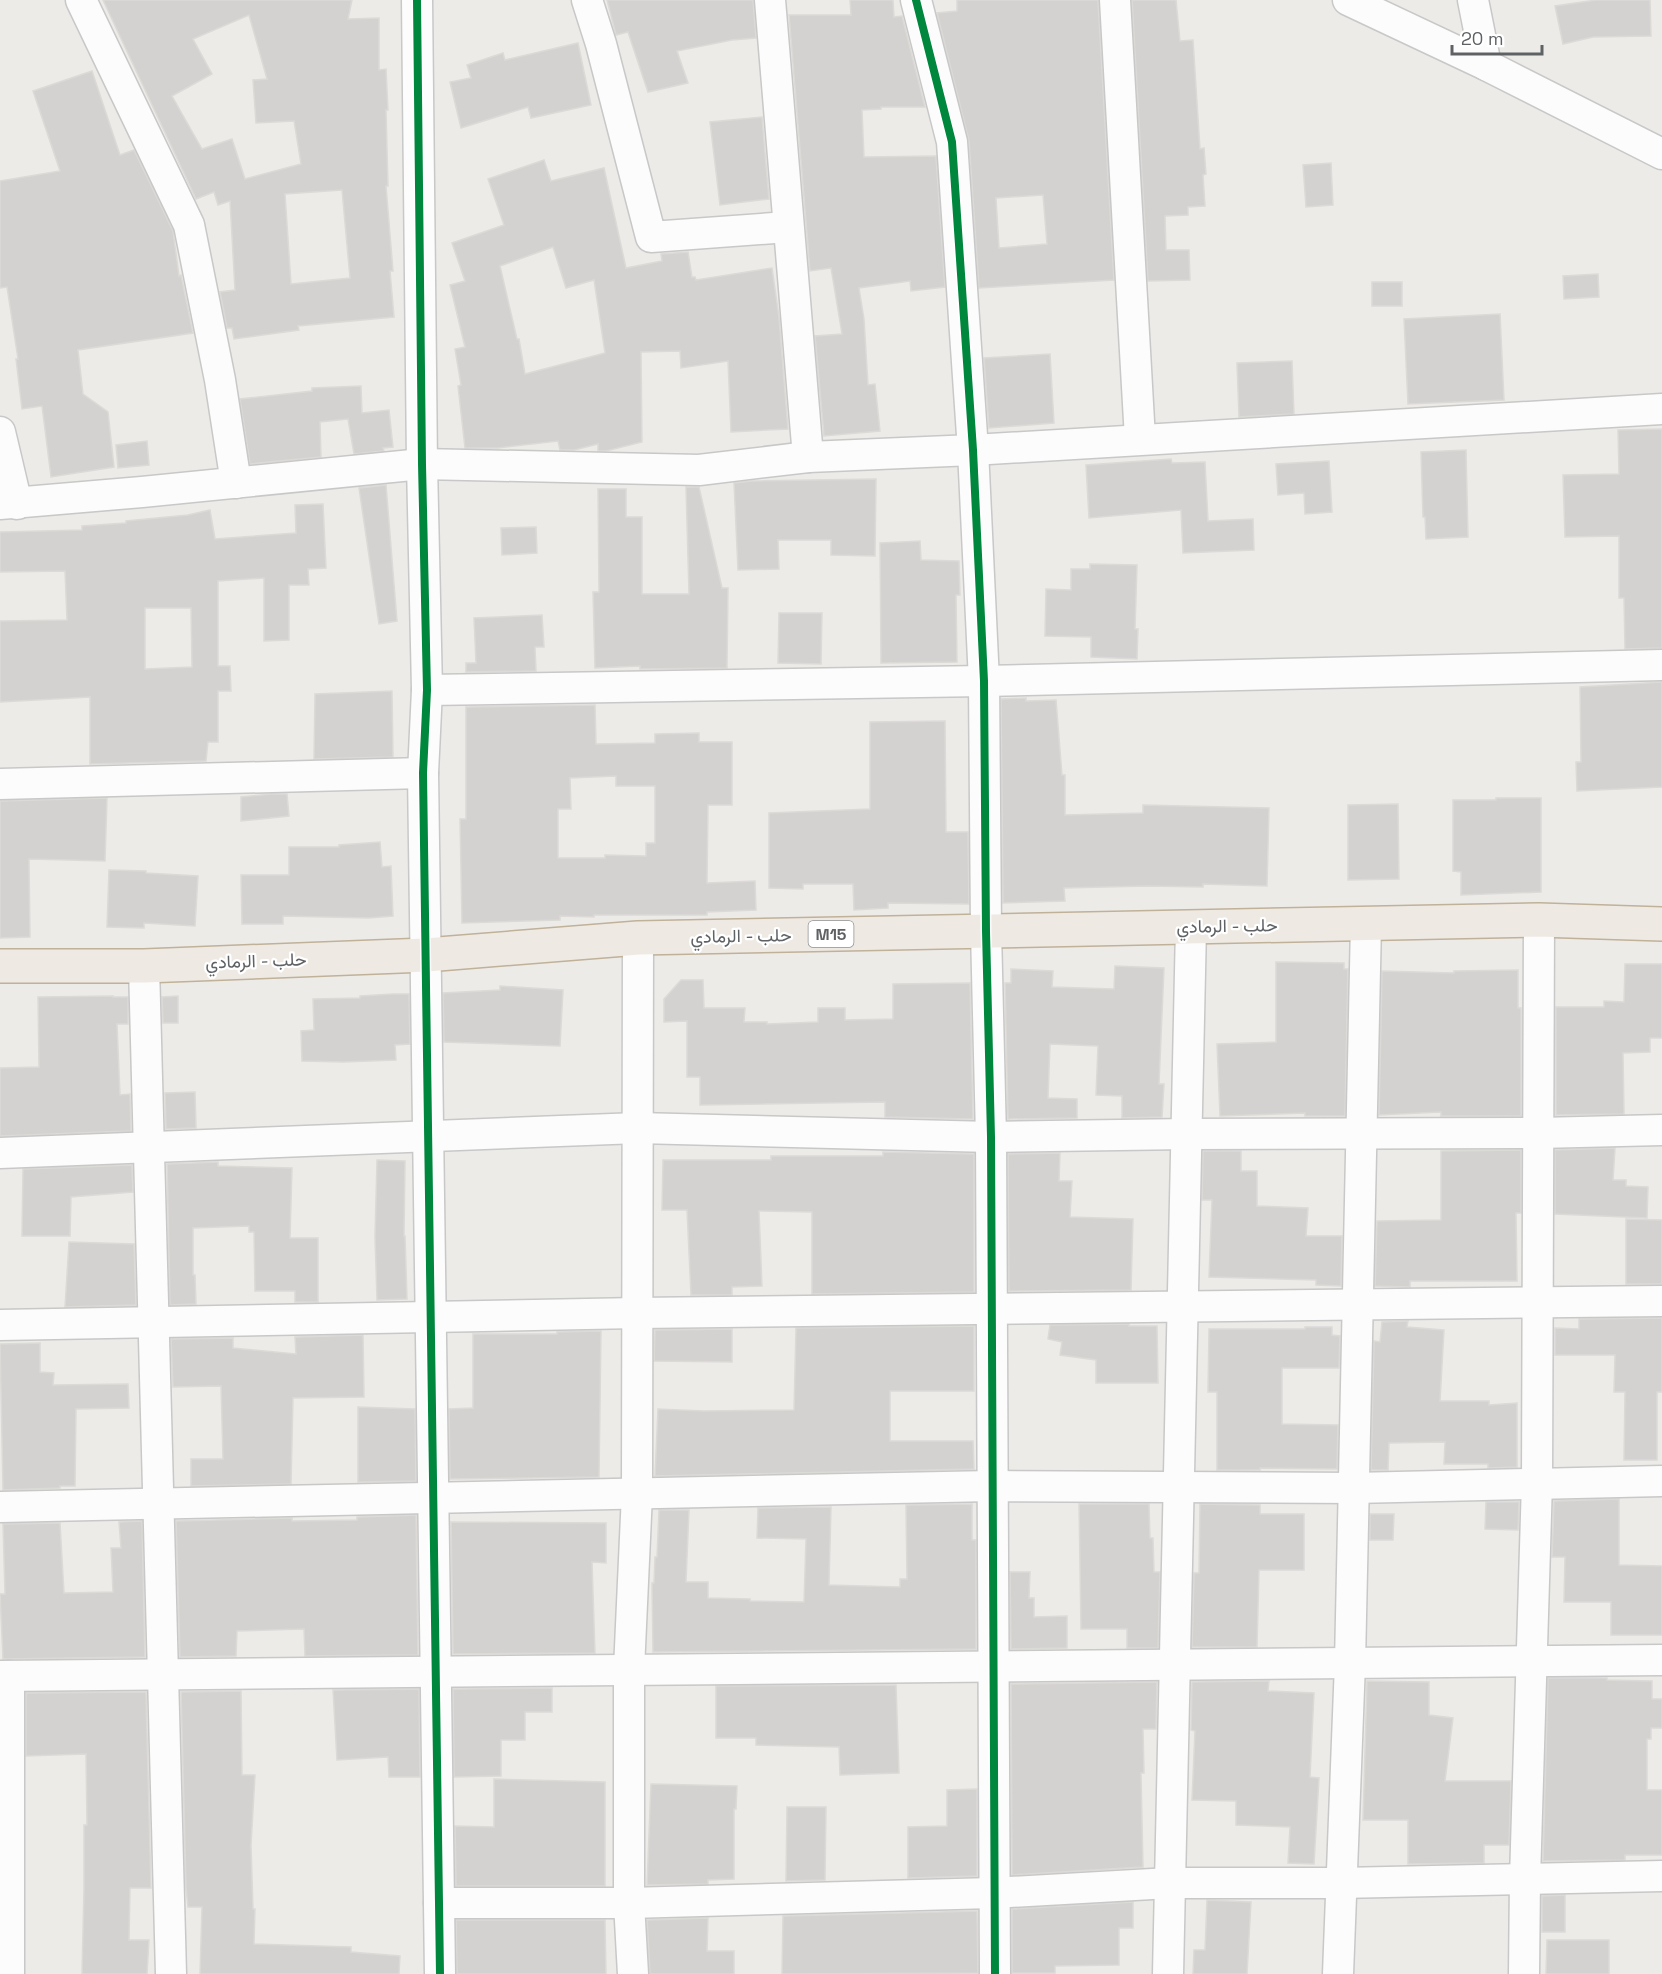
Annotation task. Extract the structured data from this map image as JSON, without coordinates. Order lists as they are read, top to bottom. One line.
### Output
{"streets":{"highway":["حلب - الرمادي","M15"]},"scale_bar":"20 m"}
